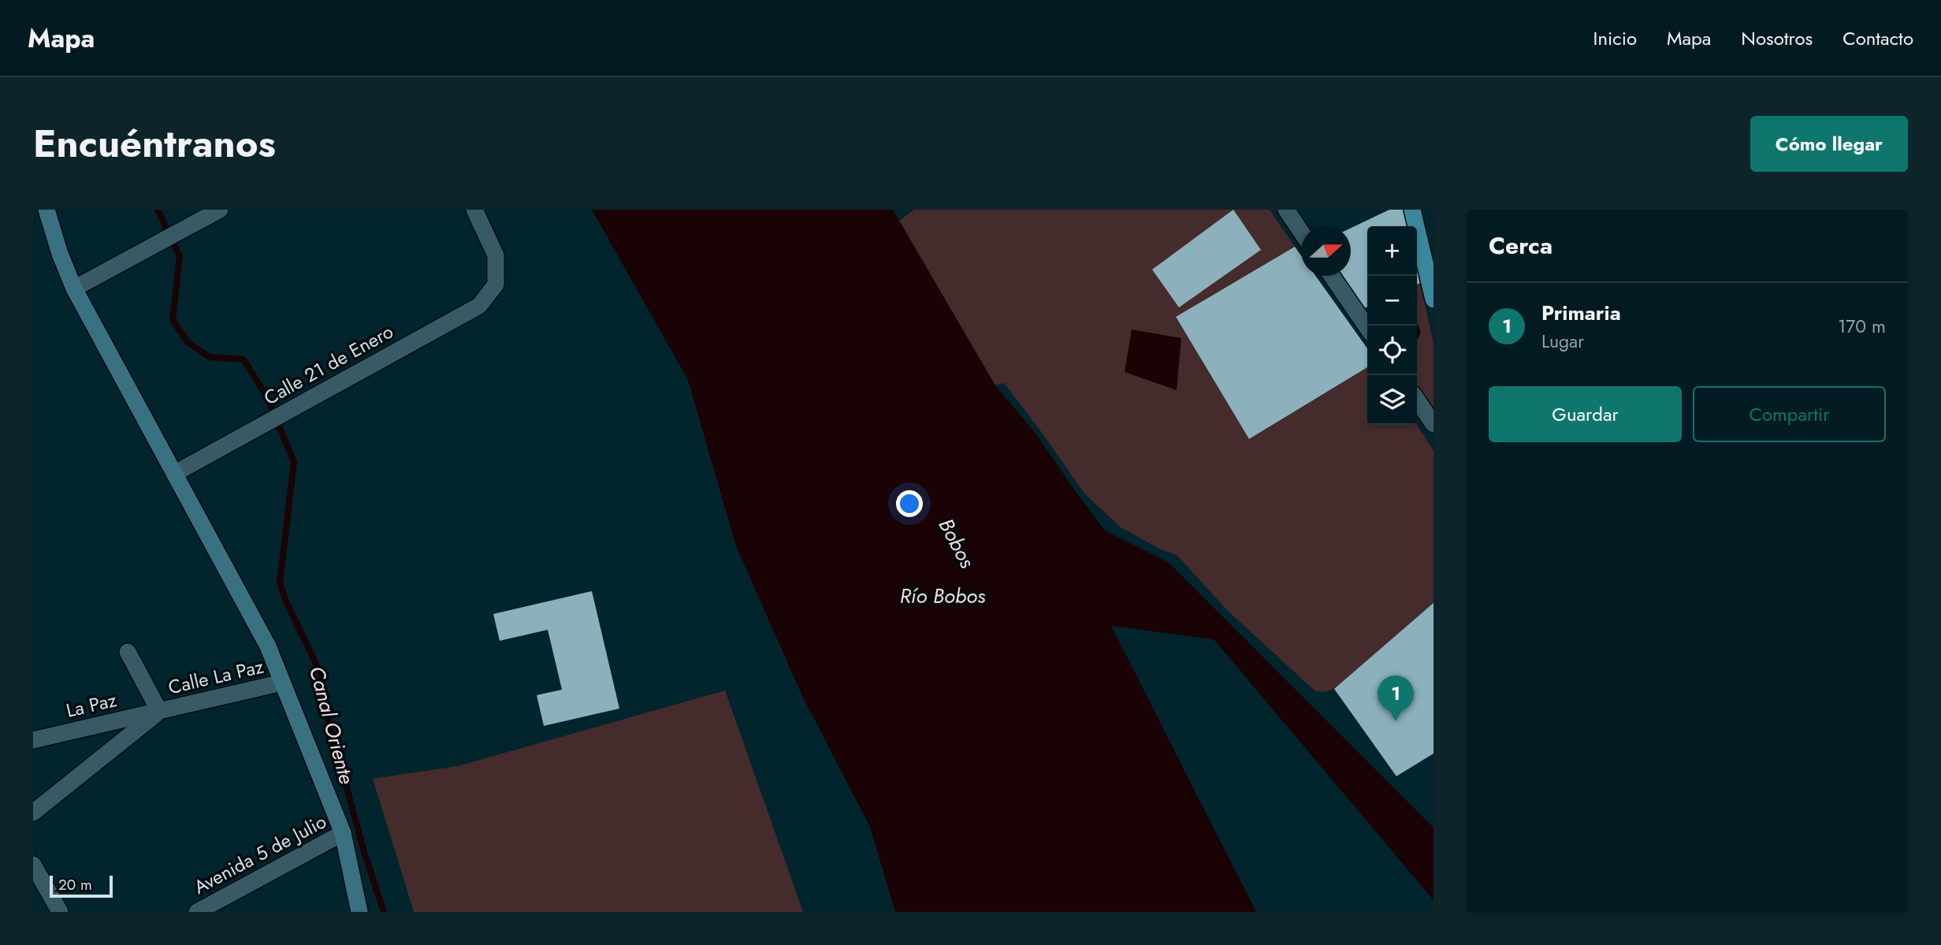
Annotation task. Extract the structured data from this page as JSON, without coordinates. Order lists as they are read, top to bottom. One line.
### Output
{"streets":{"street":["Calle 21 de Enero","Calle La Paz","La Paz","Avenida 5 de Julio"]},"crossings":[["Calle La Paz","La Paz"]],"water":["Bobos","Río Bobos","Canal Oriente"],"scale_bar":"20 m","north":"right","page":{"header":"Mapa","nav":["Inicio","Mapa","Nosotros","Contacto"],"title":"Encuéntranos","buttons":["Cómo llegar",["Guardar","Compartir"]],"heading":"Cerca","map_buttons":["+","−"],"list":[{"mark":"1","name":"Primaria","note":"Lugar","value":"170 m"}],"pins":"1","scale":"20 m"}}
